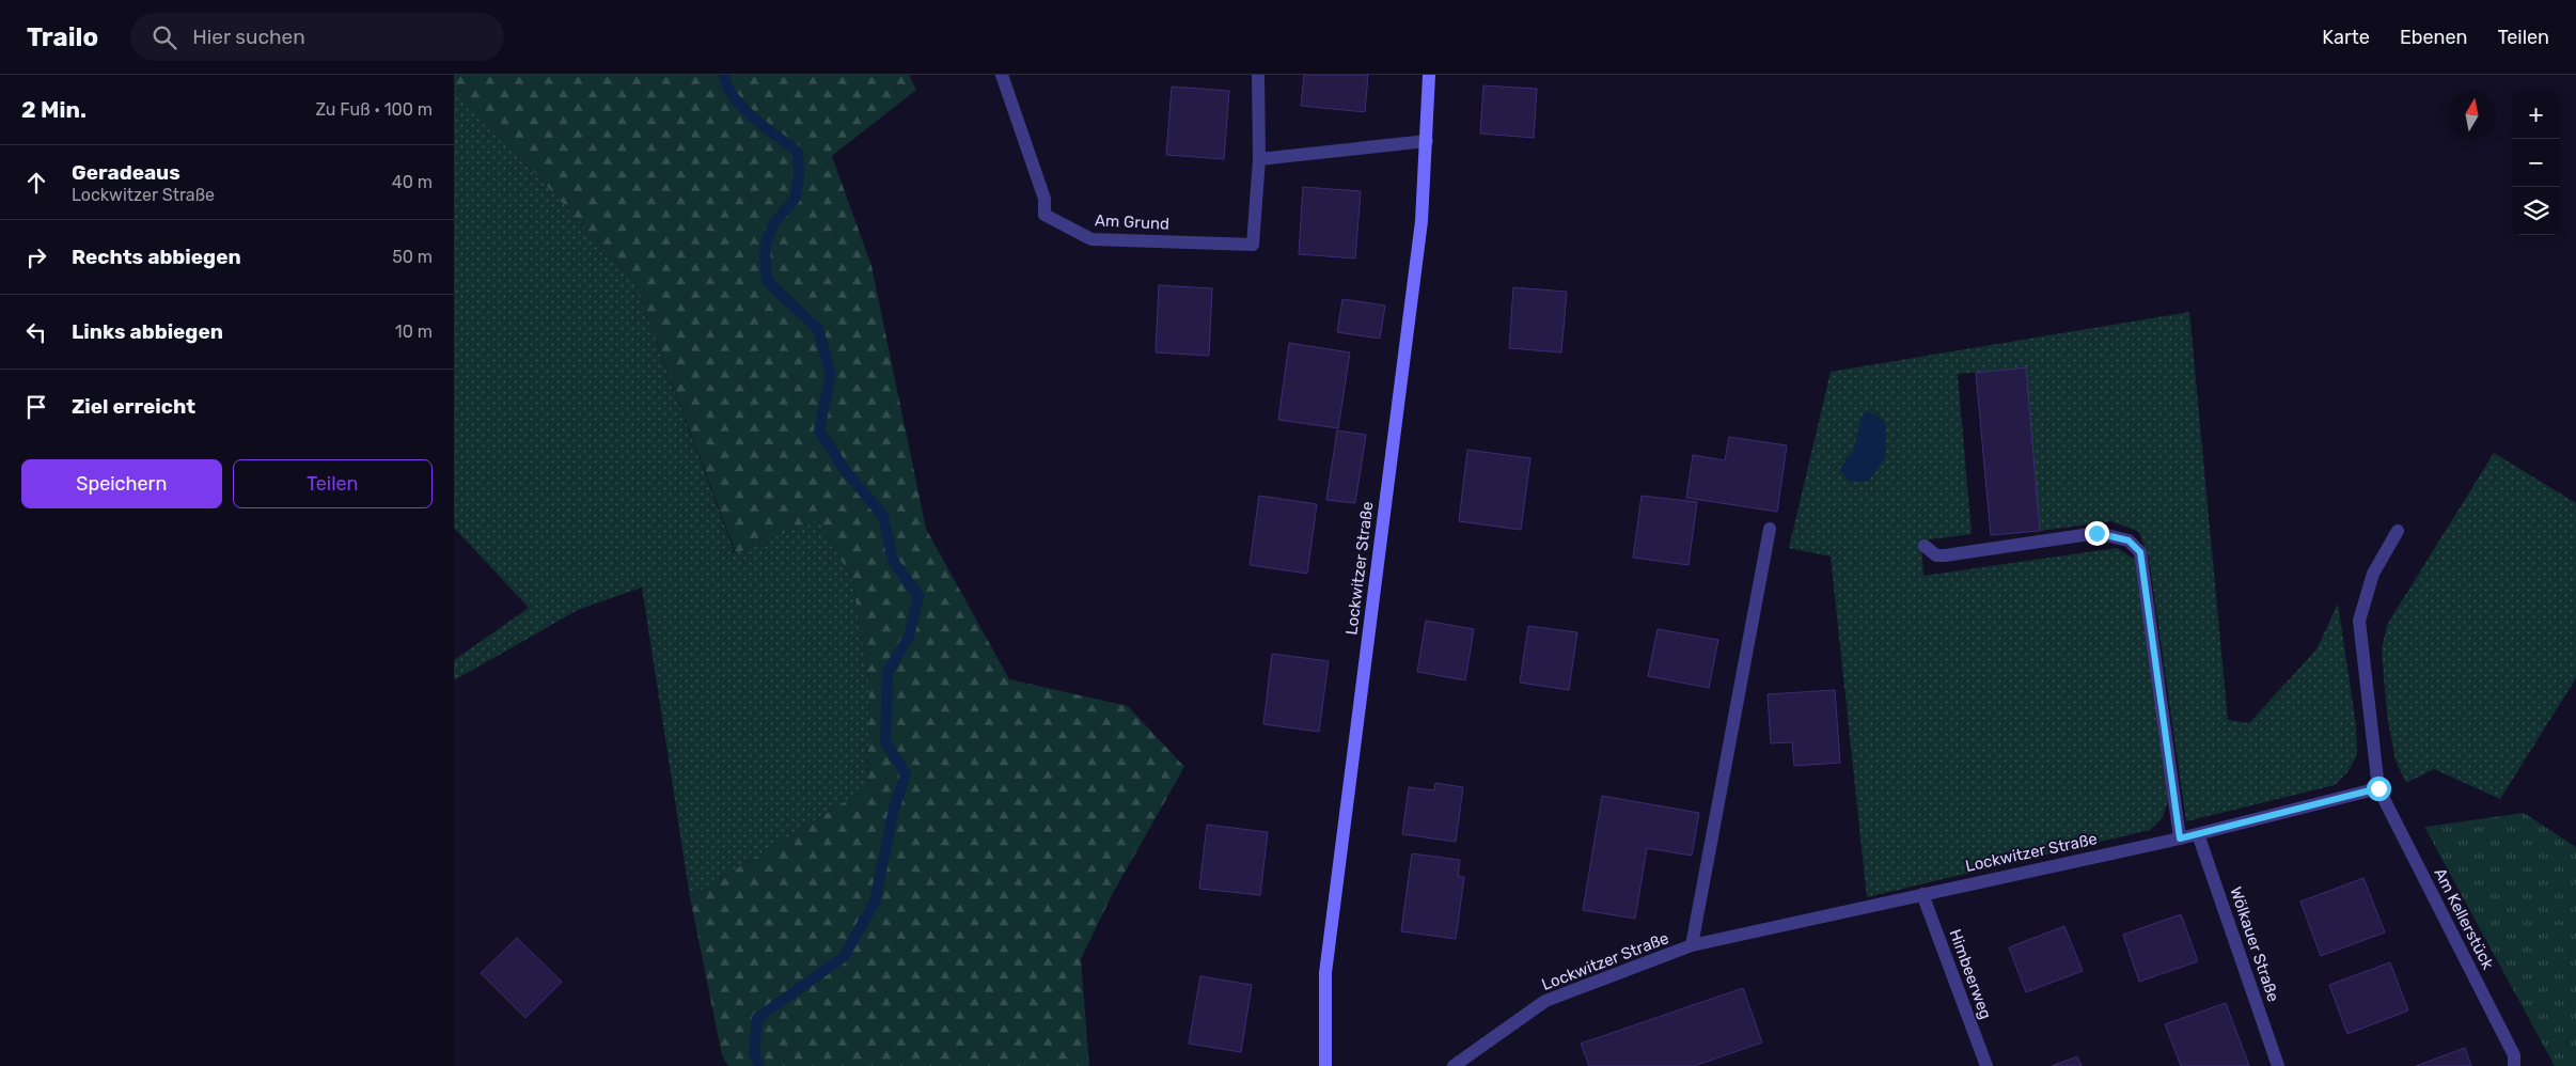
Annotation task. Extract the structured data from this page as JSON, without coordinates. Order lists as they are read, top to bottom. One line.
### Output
{"streets":{"street":["Am Grund","Lockwitzer Straße","Am Kellerstück","Wölkauer Straße","Himbeerweg"]},"crossings":[["Lockwitzer Straße","Am Kellerstück"],["Lockwitzer Straße","Wölkauer Straße"],["Lockwitzer Straße","Himbeerweg"]],"north":"top","page":{"header":"Trailo","search":"Hier suchen","nav":["Karte","Ebenen","Teilen"],"heading":["2 Min.","Zu Fuß · 100 m"],"map_buttons":["+","−"],"list":[["Geradeaus","Lockwitzer Straße","40 m"],["Rechts abbiegen","50 m"],["Links abbiegen","10 m"],"Ziel erreicht"],"buttons":["Speichern","Teilen"]}}
